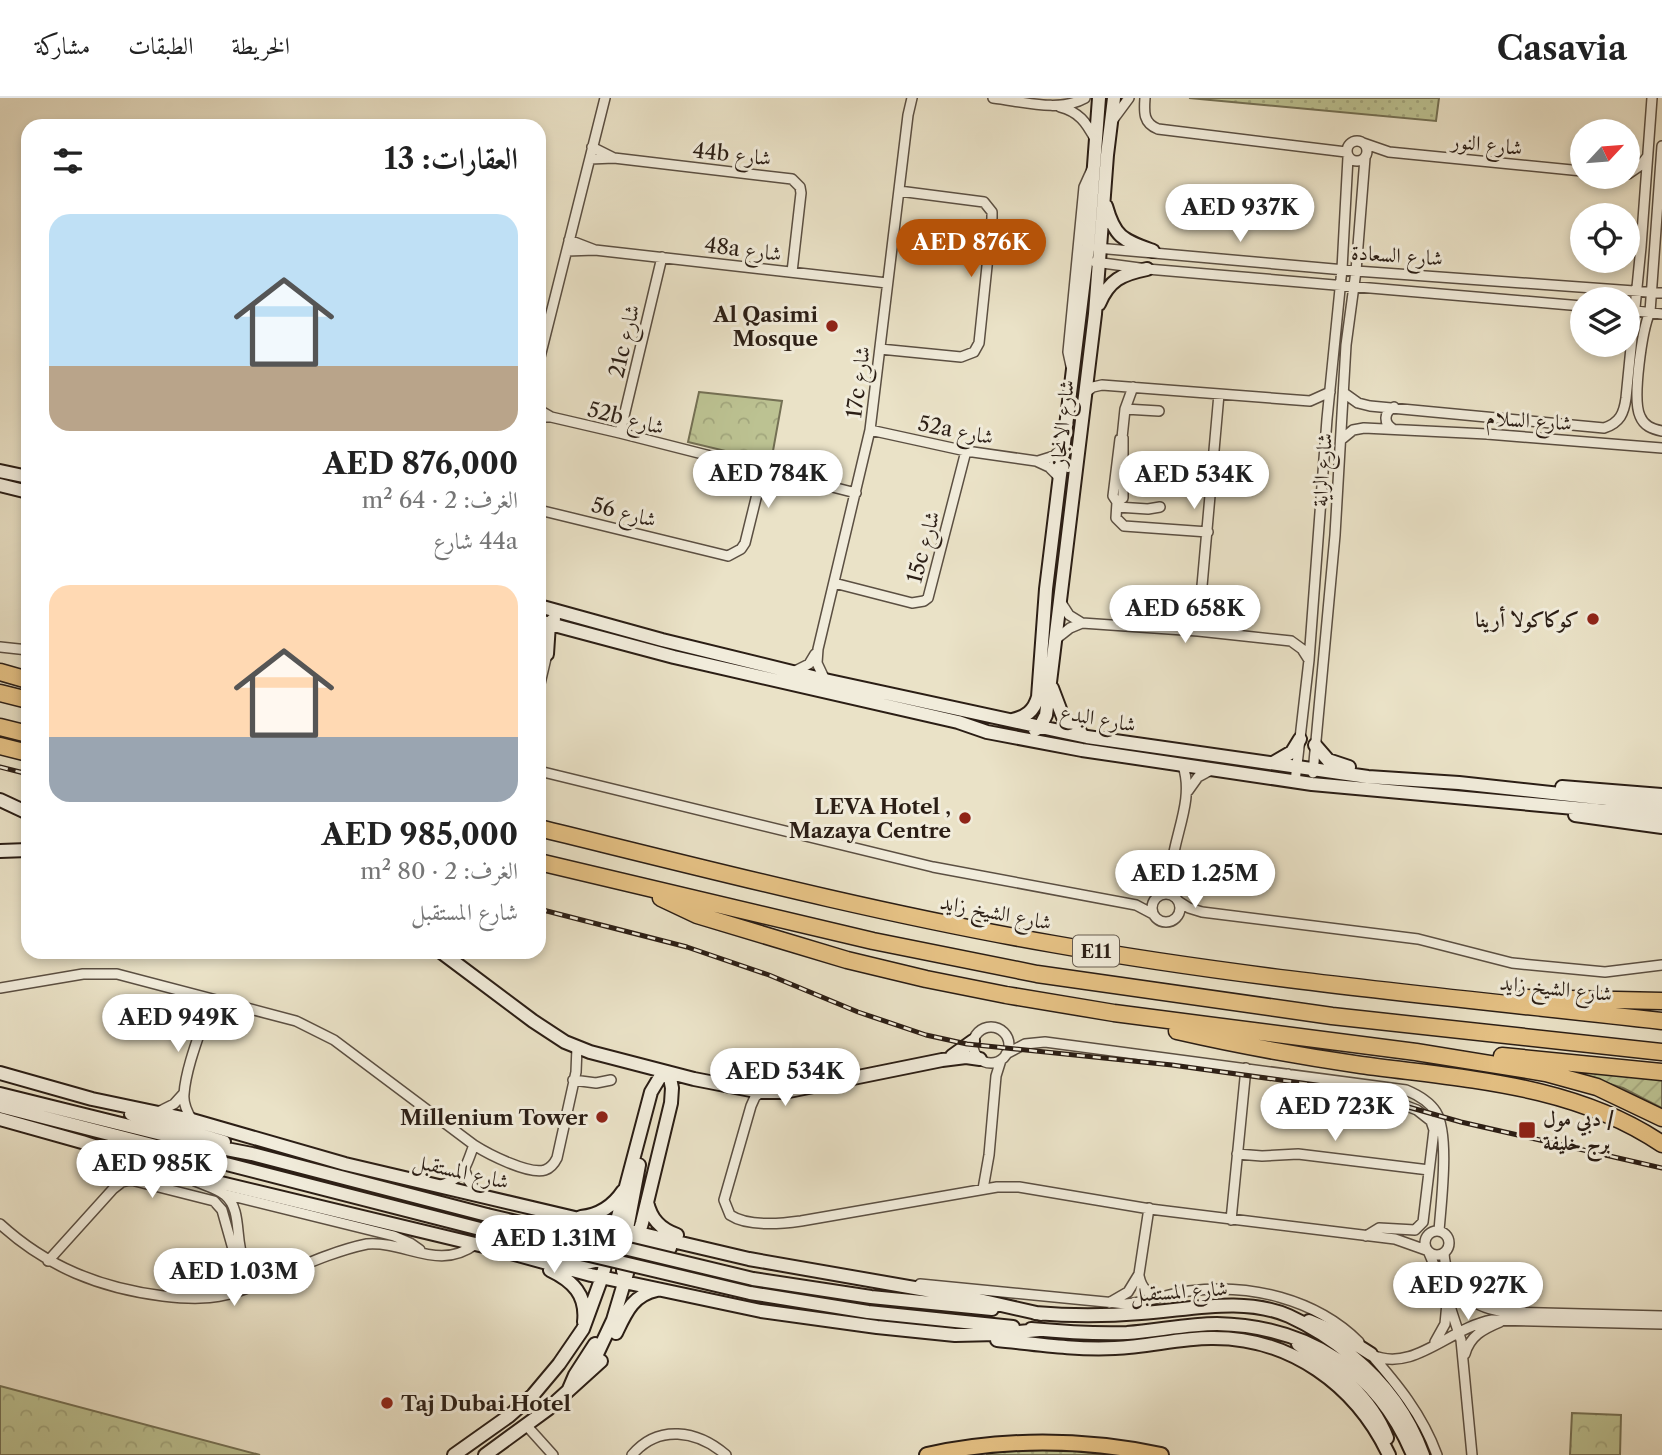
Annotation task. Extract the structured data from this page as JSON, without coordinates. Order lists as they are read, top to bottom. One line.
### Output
{"streets":{"highway":["شارع الشيخ زايد","E11"],"main road":["شارع الانجاز","شارع البدع","شارع المستقبل"],"street":["شارع النور","44b شارع","48a شارع","شارع السعادة","21c شارع","17c شارع","52b شارع","شارع السلام","52a شارع","شارع الراية","شارع 56","15c شارع"]},"crossings":[["44b شارع","48a شارع"],["48a شارع","21c شارع"],["48a شارع","17c شارع"],["شارع السعادة","شارع الانجاز"],["شارع السعادة","شارع الراية"],["21c شارع","52b شارع"],["17c شارع","52b شارع"],["17c شارع","52a شارع"],["17c شارع","15c شارع"],["17c شارع","شارع البدع"],["52b شارع","شارع 56"],["شارع السلام","شارع الراية"],["شارع الانجاز","52a شارع"],["شارع الانجاز","شارع البدع"],["52a شارع","15c شارع"],["شارع الراية","شارع البدع"]],"places":{"other":["Al Qasimi Mosque","كوكاكولا أرينا","LEVA Hotel , Mazaya Centre","Millenium Tower","Taj Dubai Hotel"],"transit":["دبي مول / برج خليفة"]},"north":"top right","page":{"header":"Casavia","nav":["الخريطة","الطبقات","مشاركة"],"heading":"العقارات: 13","price":["AED 937K","AED 876K","AED 784K","AED 534K","AED 658K","AED 1.25M","AED 949K","AED 534K","AED 723K","AED 985K","AED 1.31M","AED 1.03M","AED 927K"],"list":[{"name":"AED 876,000","note":"الغرف: 2 · 64 m² · 44a شارع"},{"name":"AED 985,000","note":"الغرف: 2 · 80 m² · شارع المستقبل"}]}}
